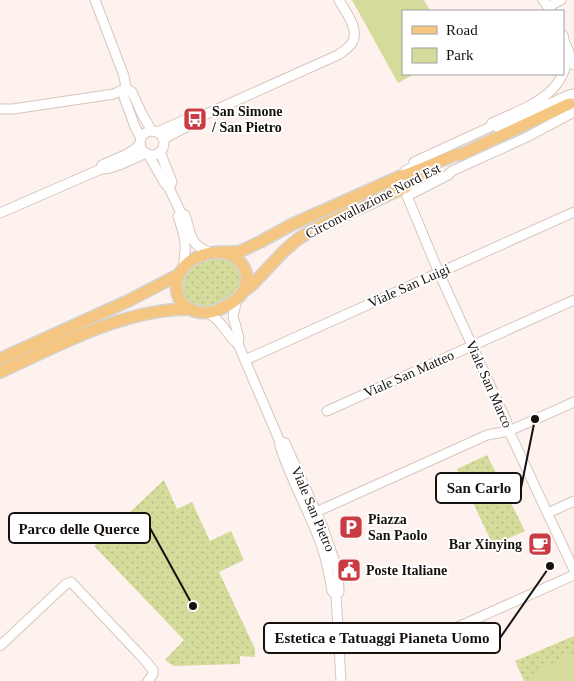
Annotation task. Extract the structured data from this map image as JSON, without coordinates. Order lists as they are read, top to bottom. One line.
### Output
{"streets":{"main road":["Circonvallazione Nord Est"],"street":["Viale San Luigi","Viale San Matteo","Viale San Marco","Viale San Pietro"]},"crossings":[["Circonvallazione Nord Est","Viale San Marco"],["Viale San Luigi","Viale San Marco"],["Viale San Luigi","Viale San Pietro"],["Viale San Matteo","Viale San Marco"]],"places":{"bus stop":["San Simone / San Pietro"],"other":["San Carlo","Estetica e Tatuaggi Pianeta Uomo","Parco delle Querce"],"parking":["Piazza San Paolo"],"cafe":["Bar Xinying"],"public building":["Poste Italiane"]},"legend":["Road","Park"]}
